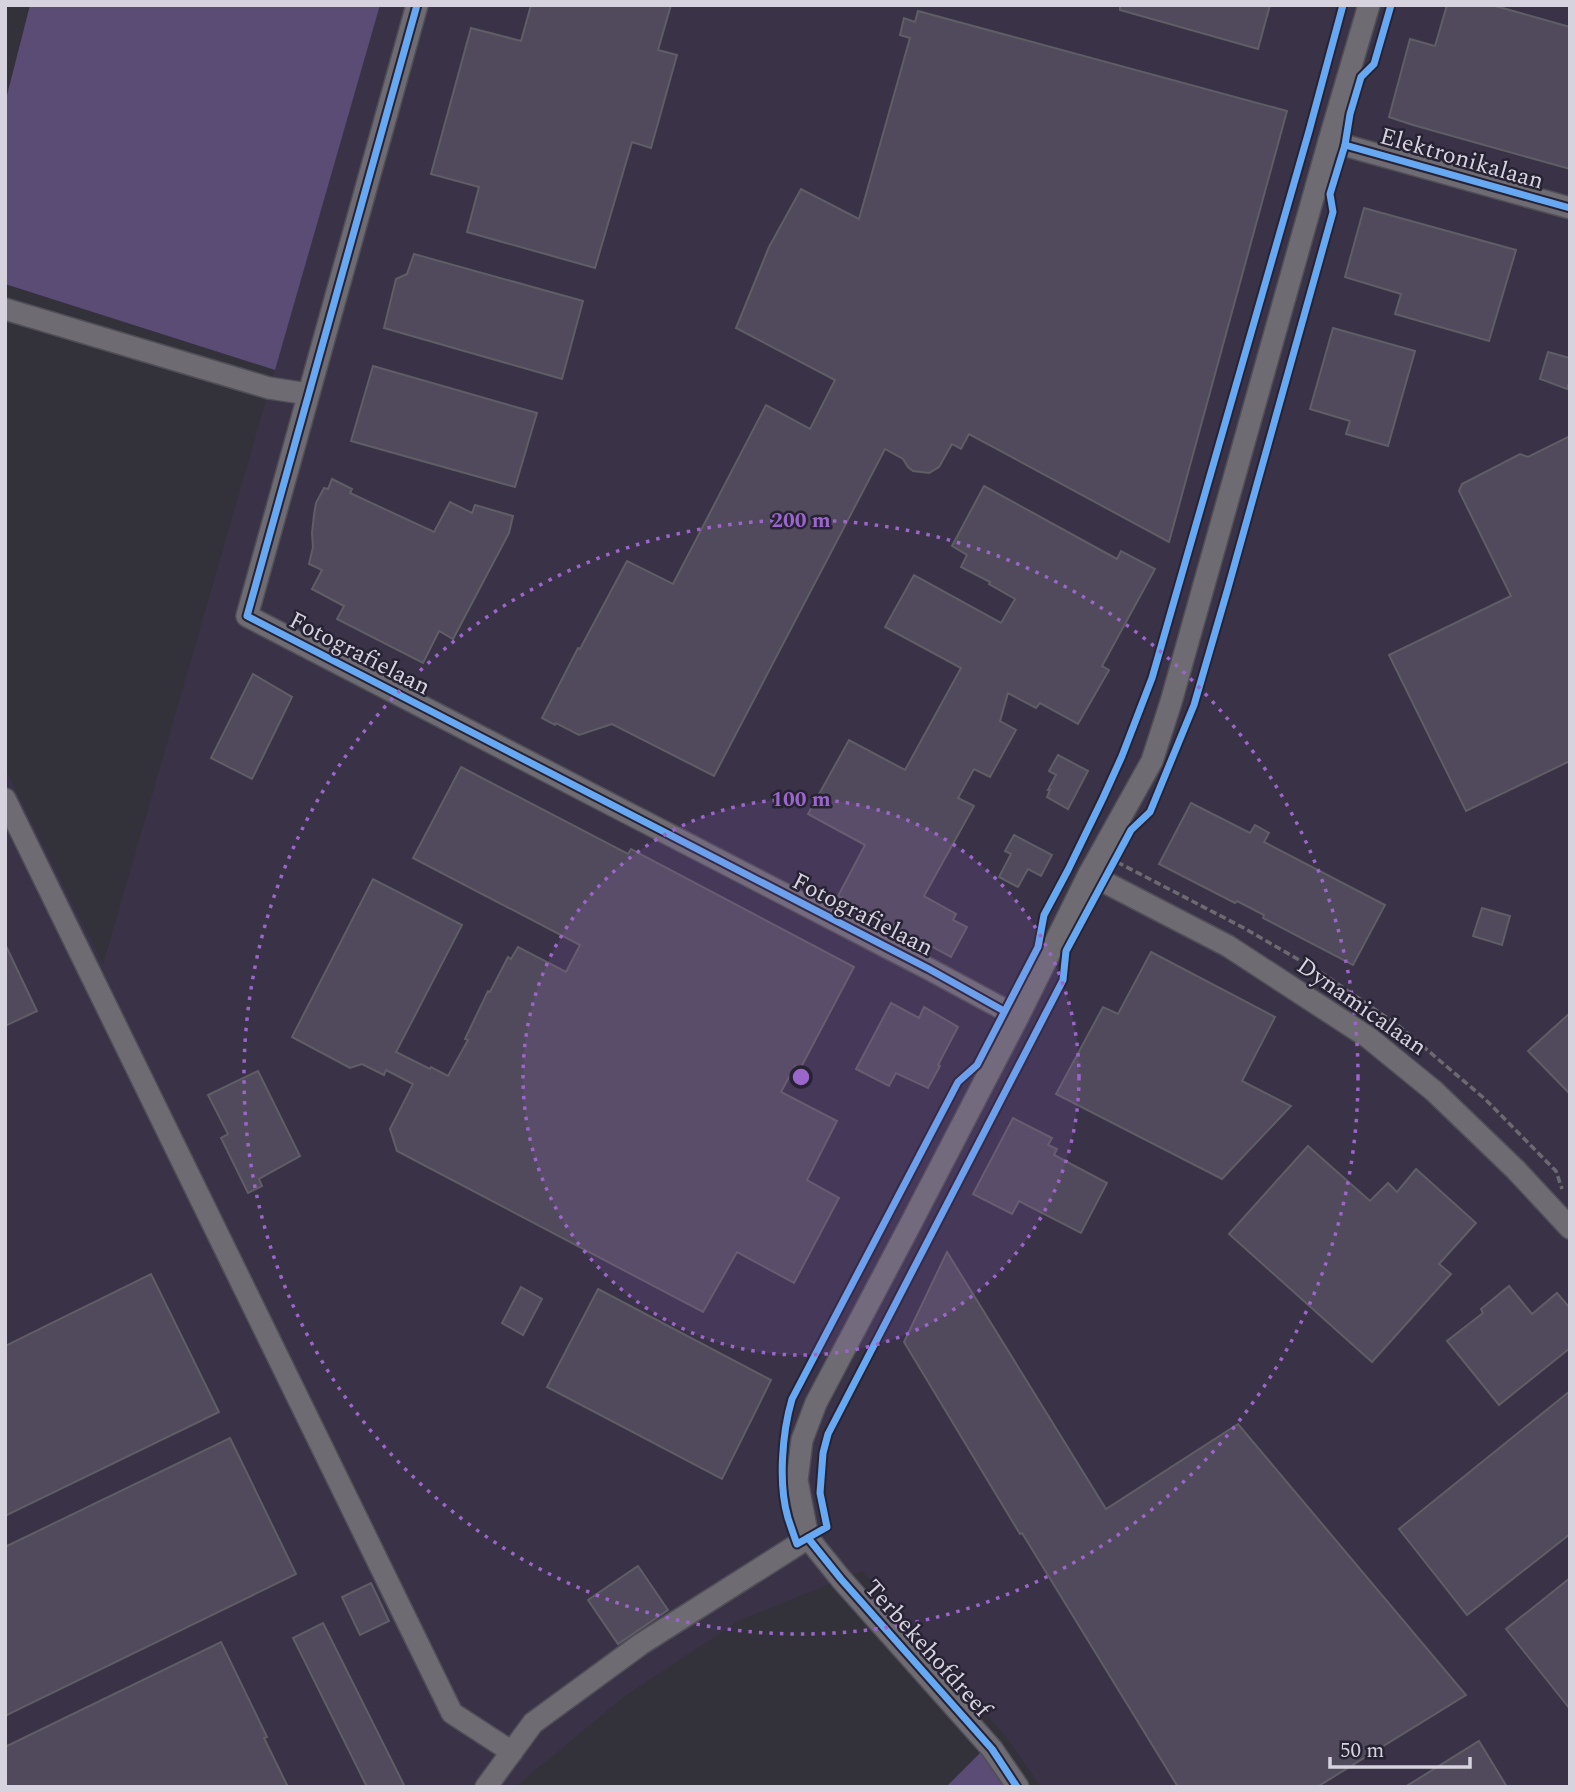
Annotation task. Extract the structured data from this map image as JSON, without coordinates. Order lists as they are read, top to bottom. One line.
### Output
{"streets":{"street":["Elektronikalaan","Fotografielaan","Dynamicalaan","Terbekehofdreef"]},"crossings":[["Elektronikalaan","Terbekehofdreef"],["Fotografielaan","Terbekehofdreef"],["Dynamicalaan","Terbekehofdreef"]],"scale_bar":"50 m","rings":["200 m","100 m"]}
